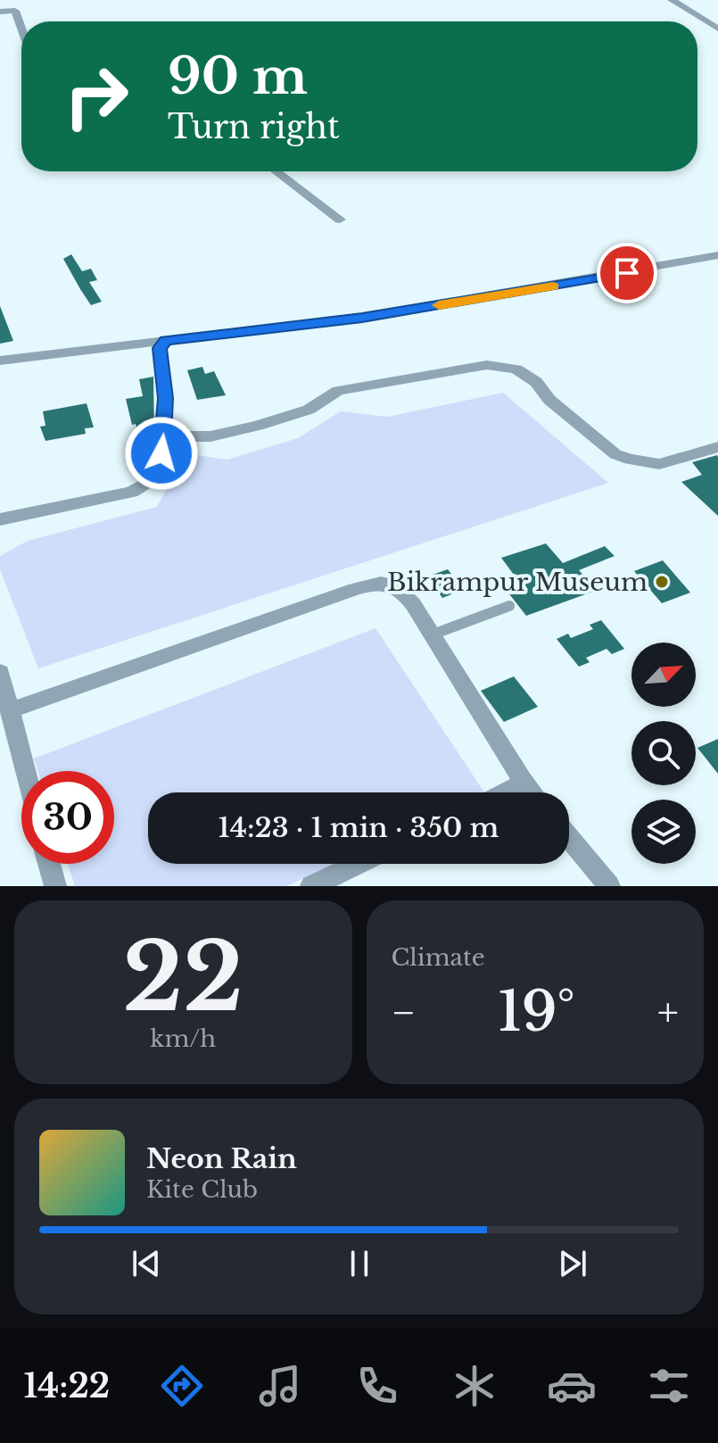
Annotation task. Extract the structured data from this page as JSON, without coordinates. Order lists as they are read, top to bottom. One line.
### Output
{"places":["Bikrampur Museum"],"north":"top right","page":{"turn":["90 m","Turn right"],"limit":"30","trip":"14:23 · 1 min · 350 m","tile":[["22","km/h"],"Climate"],"heat":["−","19°","+"],"song":["Neon Rain","Kite Club"],"tabs":"14:22"}}
